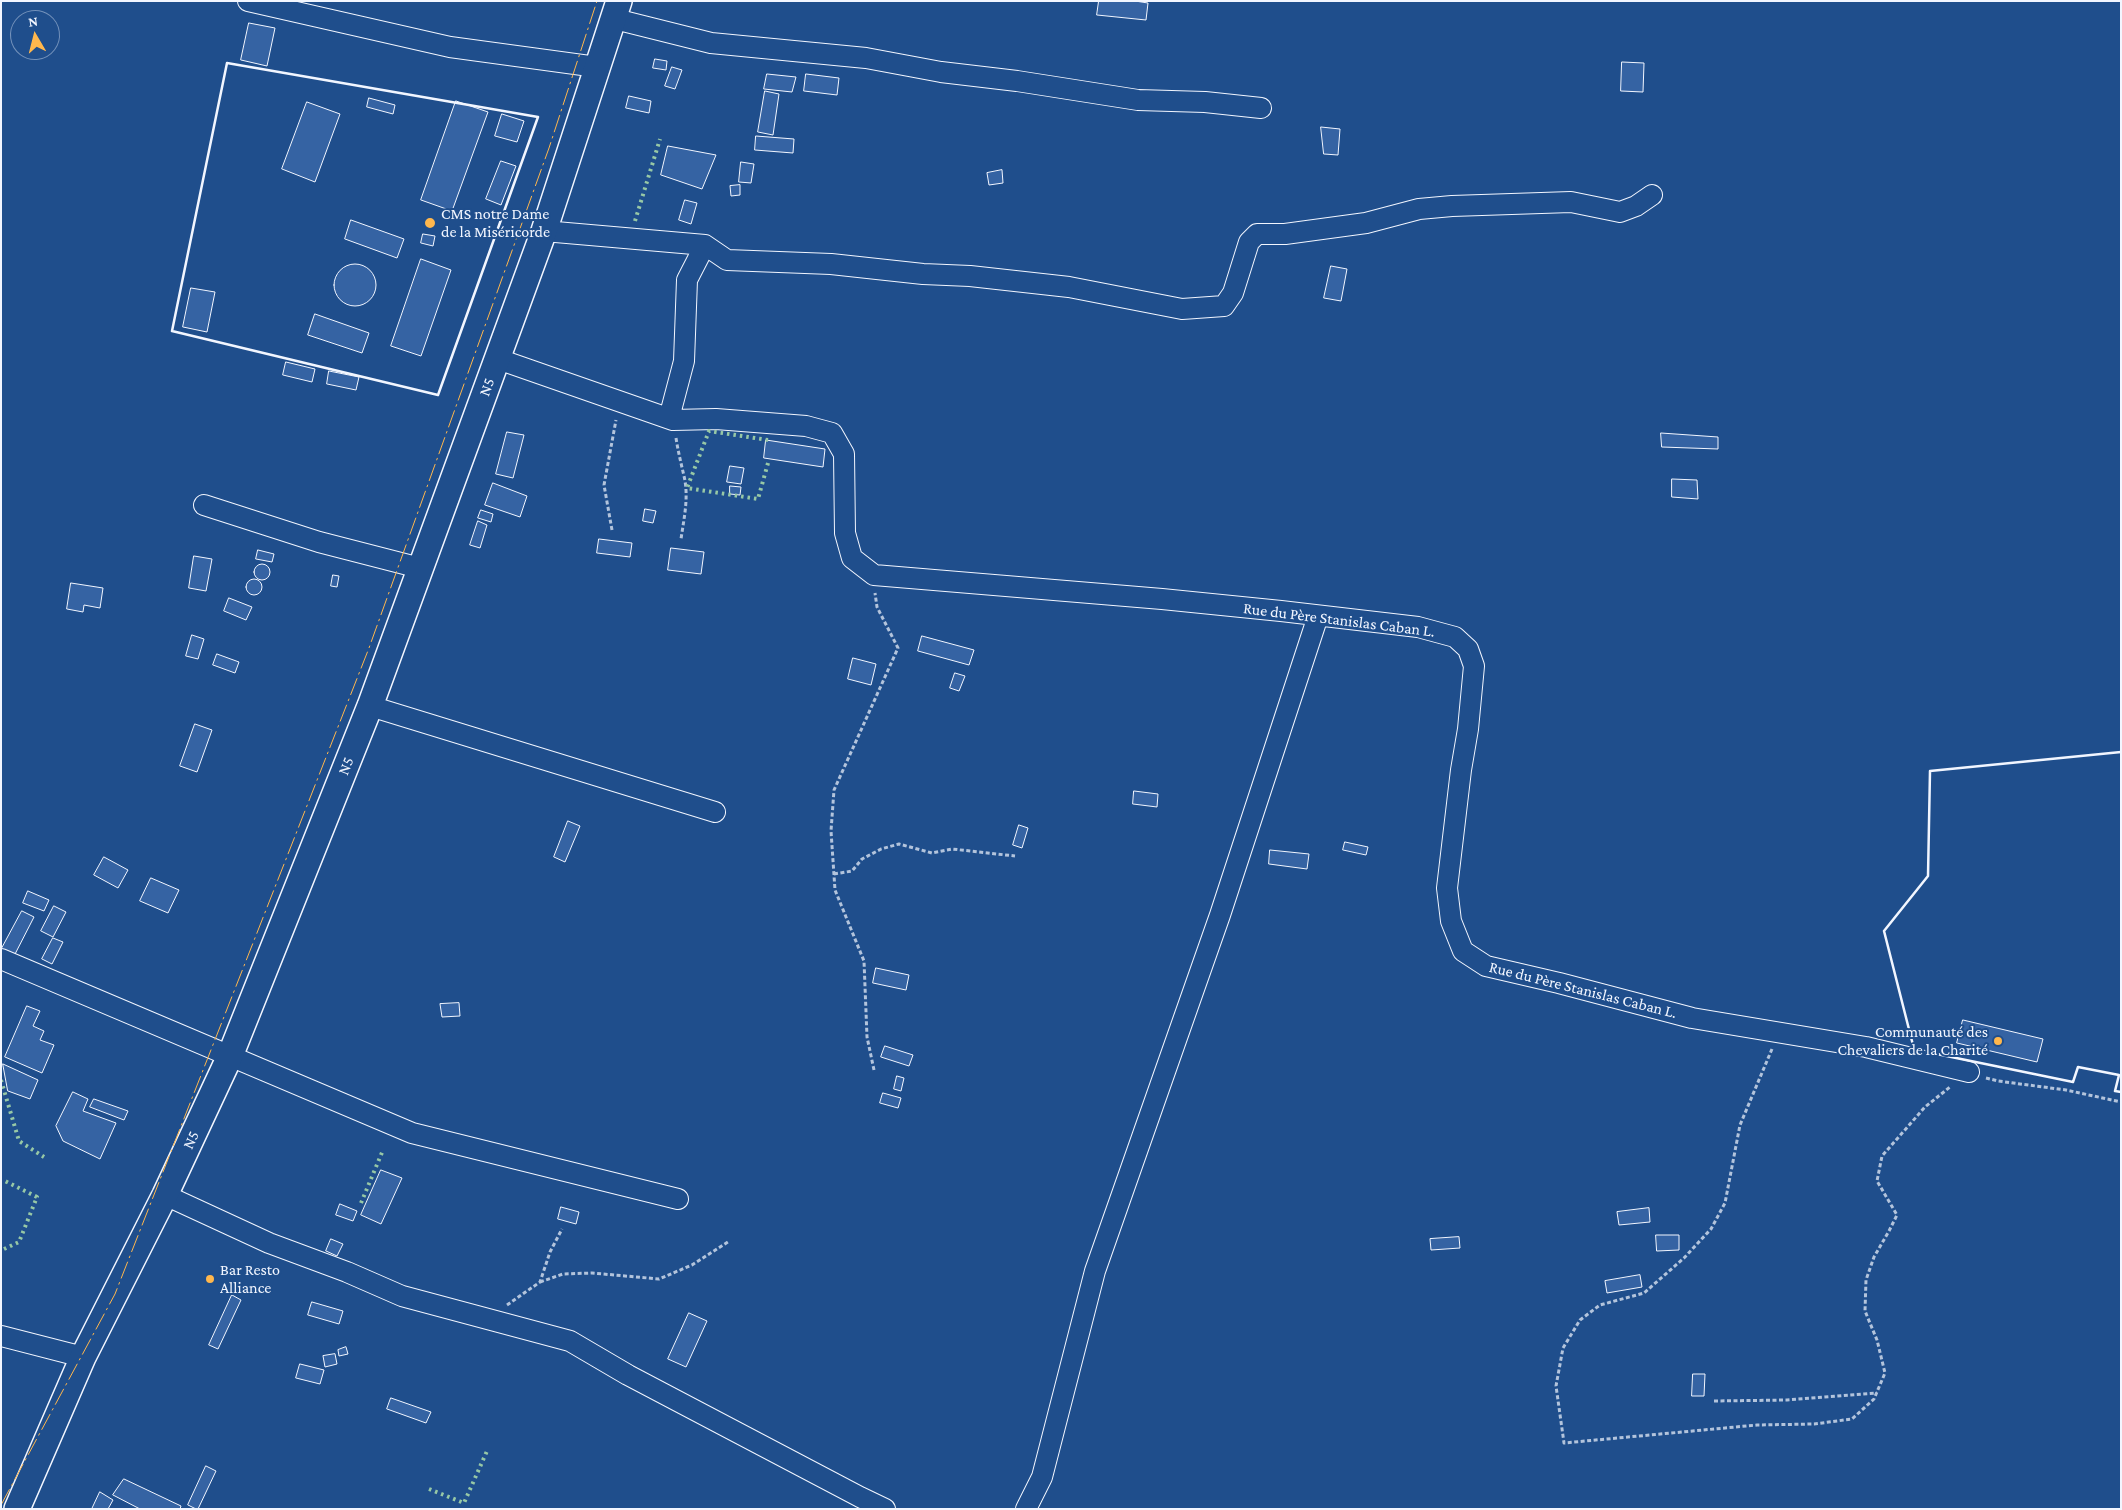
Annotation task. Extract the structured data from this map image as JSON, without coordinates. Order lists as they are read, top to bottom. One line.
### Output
{"streets":{"main road":["N5"],"street":["Rue du Père Stanislas Caban L."]},"places":["CMS notre Dame de la Miséricorde","Communauté des Chevaliers de la Charité","Bar Resto Alliance"],"north":"top"}
